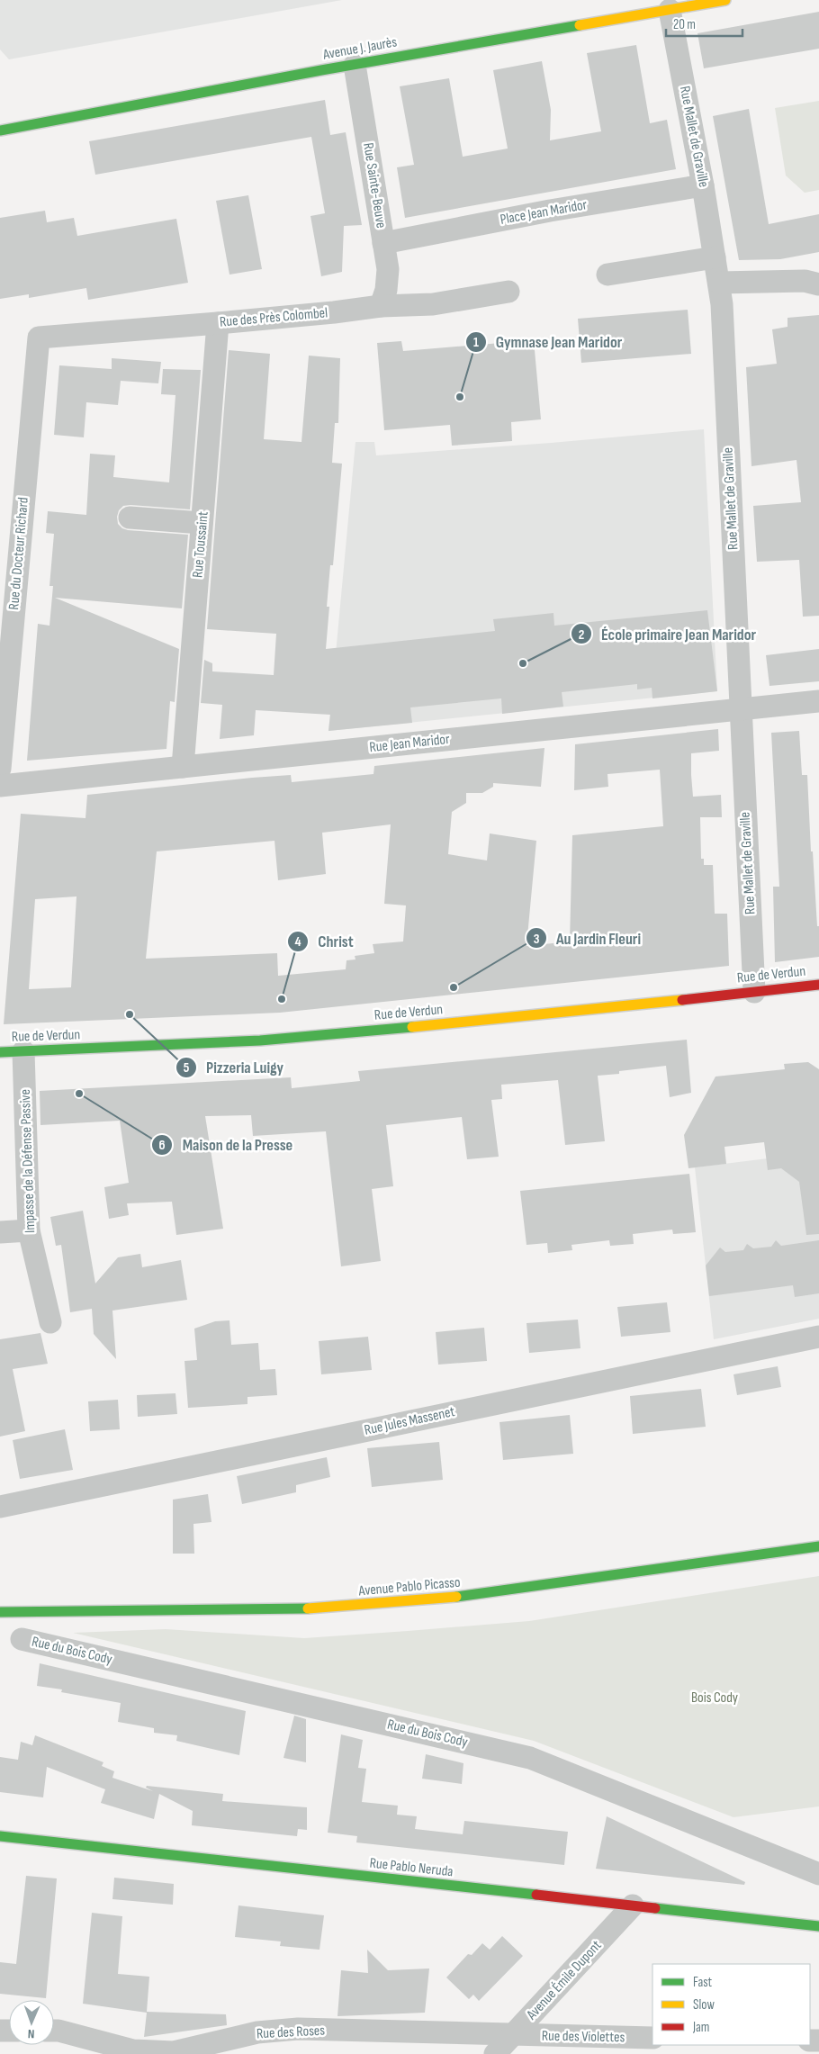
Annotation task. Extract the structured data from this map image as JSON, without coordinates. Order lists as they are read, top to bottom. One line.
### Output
{"streets":{"street":["Avenue J. Jaurès","Rue Mallet de Graville","Rue Sainte-Beuve","Place Jean Maridor","Rue des Près Colombel","Rue Toussaint","Rue du Docteur Richard","Rue Jean Maridor","Rue de Verdun","Impasse de la Défense Passive","Rue Jules Massenet","Avenue Pablo Picasso","Rue du Bois Cody","Rue Pablo Neruda","Avenue Émile Dupont","Rue des Roses","Rue des Violettes"]},"crossings":[["Avenue J. Jaurès","Rue Mallet de Graville"],["Avenue J. Jaurès","Rue Sainte-Beuve"],["Rue Mallet de Graville","Place Jean Maridor"],["Rue Mallet de Graville","Rue Jean Maridor"],["Rue Mallet de Graville","Rue de Verdun"],["Rue Sainte-Beuve","Place Jean Maridor"],["Rue Sainte-Beuve","Rue des Près Colombel"],["Rue des Près Colombel","Rue Toussaint"],["Rue des Près Colombel","Rue du Docteur Richard"],["Rue Toussaint","Rue Jean Maridor"],["Rue de Verdun","Impasse de la Défense Passive"],["Rue Pablo Neruda","Avenue Émile Dupont"],["Avenue Émile Dupont","Rue des Roses"],["Avenue Émile Dupont","Rue des Violettes"],["Rue des Roses","Rue des Violettes"]],"parks":["Bois Cody"],"places":["Gymnase Jean Maridor","École primaire Jean Maridor","Au Jardin Fleuri","Christ","Pizzeria Luigy","Maison de la Presse"],"legend":["Fast","Slow","Jam"],"scale_bar":"20 m","north":"bottom"}
